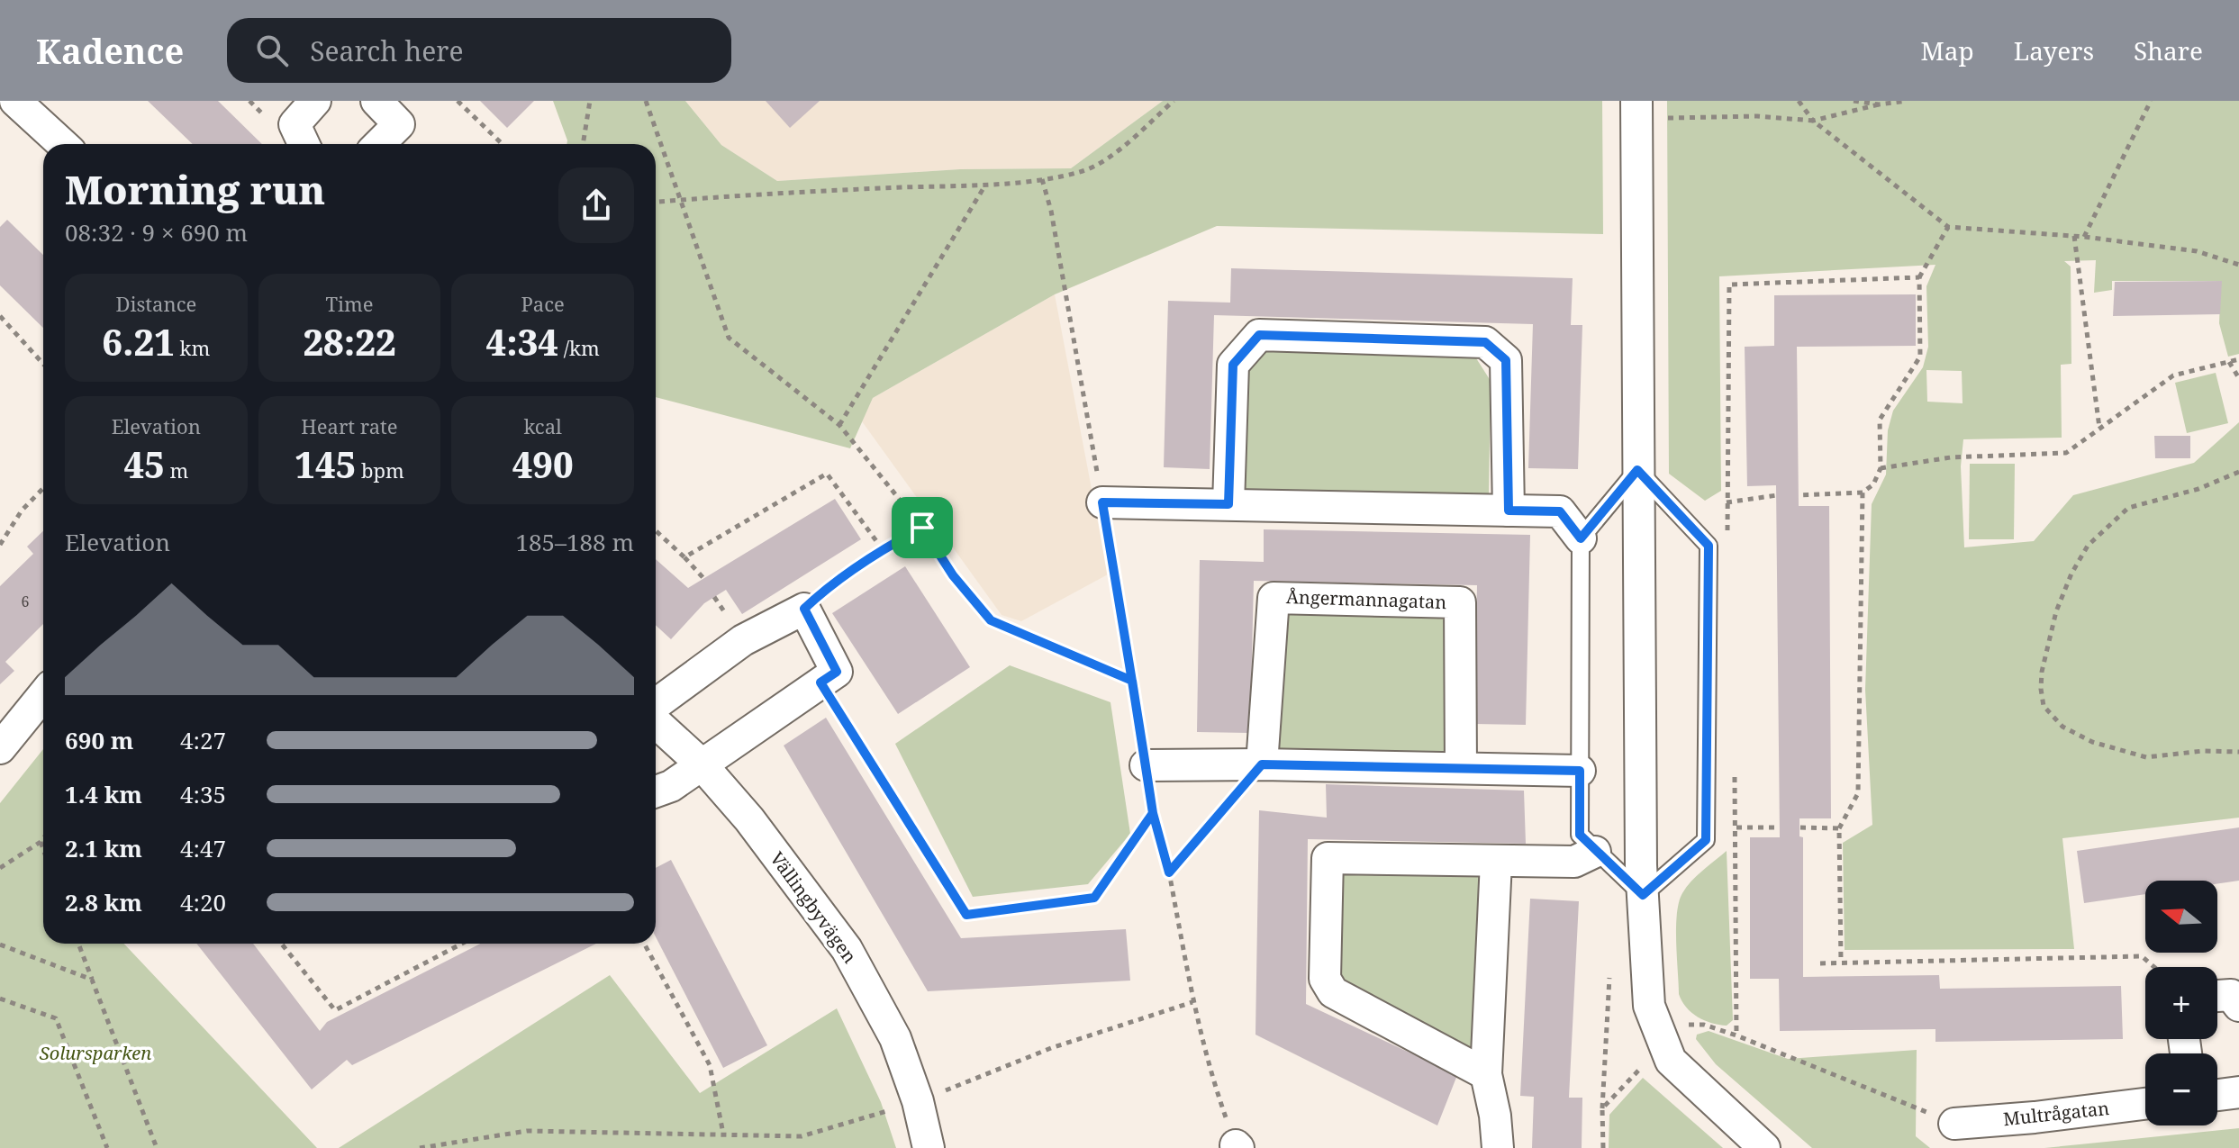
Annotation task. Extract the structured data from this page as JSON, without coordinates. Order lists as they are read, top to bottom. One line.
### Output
{"streets":{"street":["Ångermannagatan","Vällingbyvägen","Multrågatan"]},"parks":["Solursparken"],"house_numbers":["6"],"north":"left","page":{"header":"Kadence","search":"Search here","nav":["Map","Layers","Share"],"heading":["Morning run","08:32 · 9 × 690 m"],"stats":[["Distance","6.21 km"],["Time","28:22"],["Pace","4:34 /km"],["Elevation","45 m"],["Heart rate","145 bpm"],["kcal","490"]],"chart":["Elevation","185–188 m"],"list":[{"name":"690 m","note":"4:27"},{"name":"1.4 km","note":"4:35"},{"name":"2.1 km","note":"4:47"},{"name":"2.8 km","note":"4:20"}],"map_buttons":["+","−"]}}
